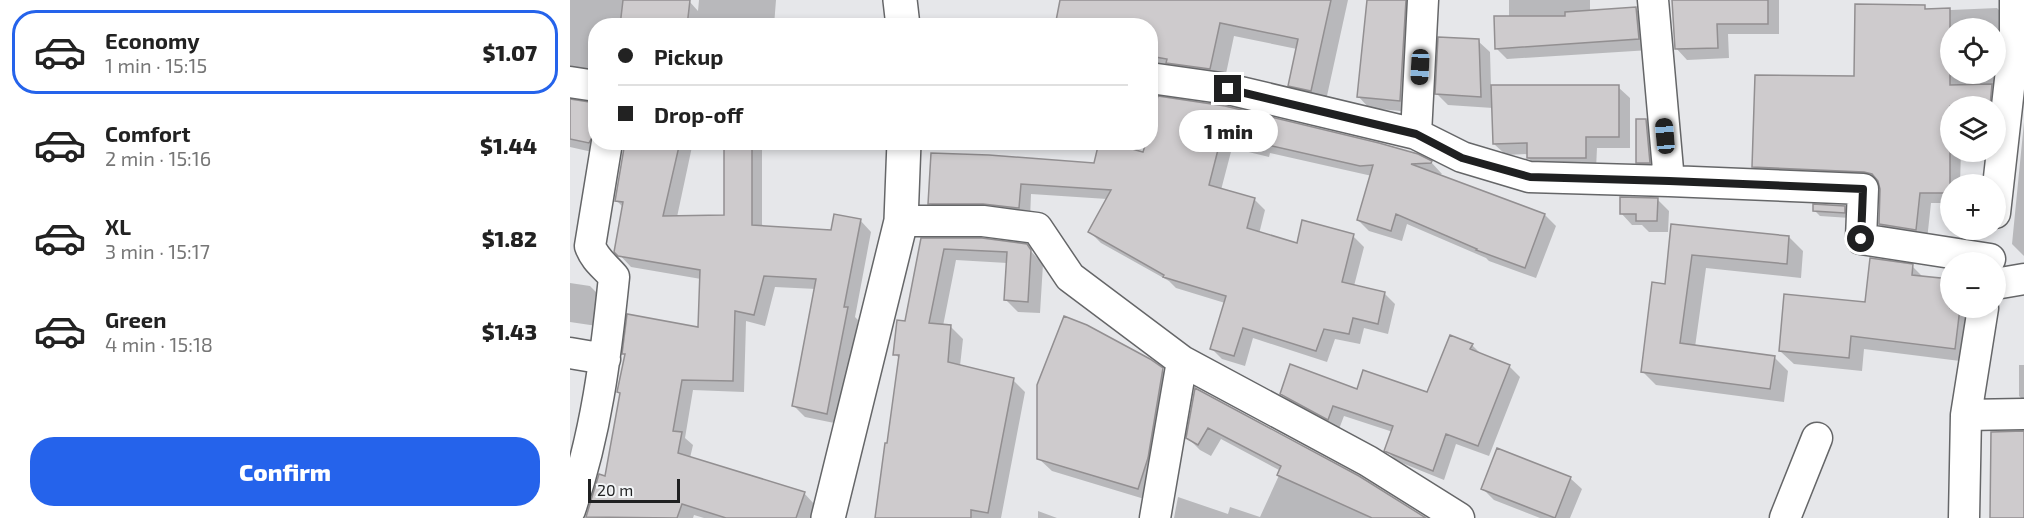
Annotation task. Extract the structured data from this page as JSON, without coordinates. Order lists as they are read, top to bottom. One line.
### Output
{"scale_bar":"20 m","page":{"list":[{"name":"Economy","note":"1 min · 15:15","value":"$1.07"},{"name":"Comfort","note":"2 min · 15:16","value":"$1.44"},{"name":"XL","note":"3 min · 15:17","value":"$1.82"},{"name":"Green","note":"4 min · 15:18","value":"$1.43"}],"map_buttons":["+","−"],"banner":["Pickup","Drop-off"],"bubble":"1 min","buttons":"Confirm","scale":"20 m"}}
